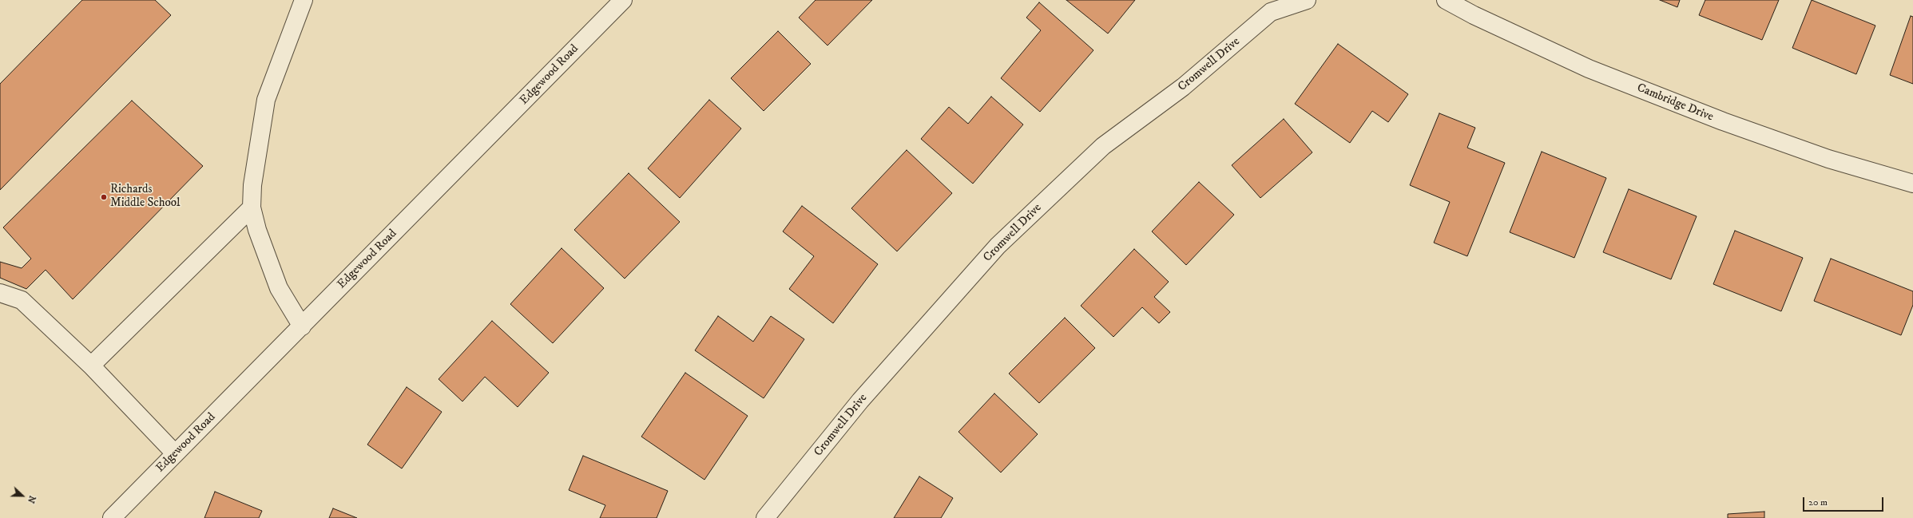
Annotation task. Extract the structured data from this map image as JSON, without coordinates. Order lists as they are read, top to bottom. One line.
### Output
{"streets":{"street":["Cromwell Drive","Edgewood Road","Cambridge Drive"]},"places":["Richards Middle School"],"scale_bar":"20 m","north":"right"}
